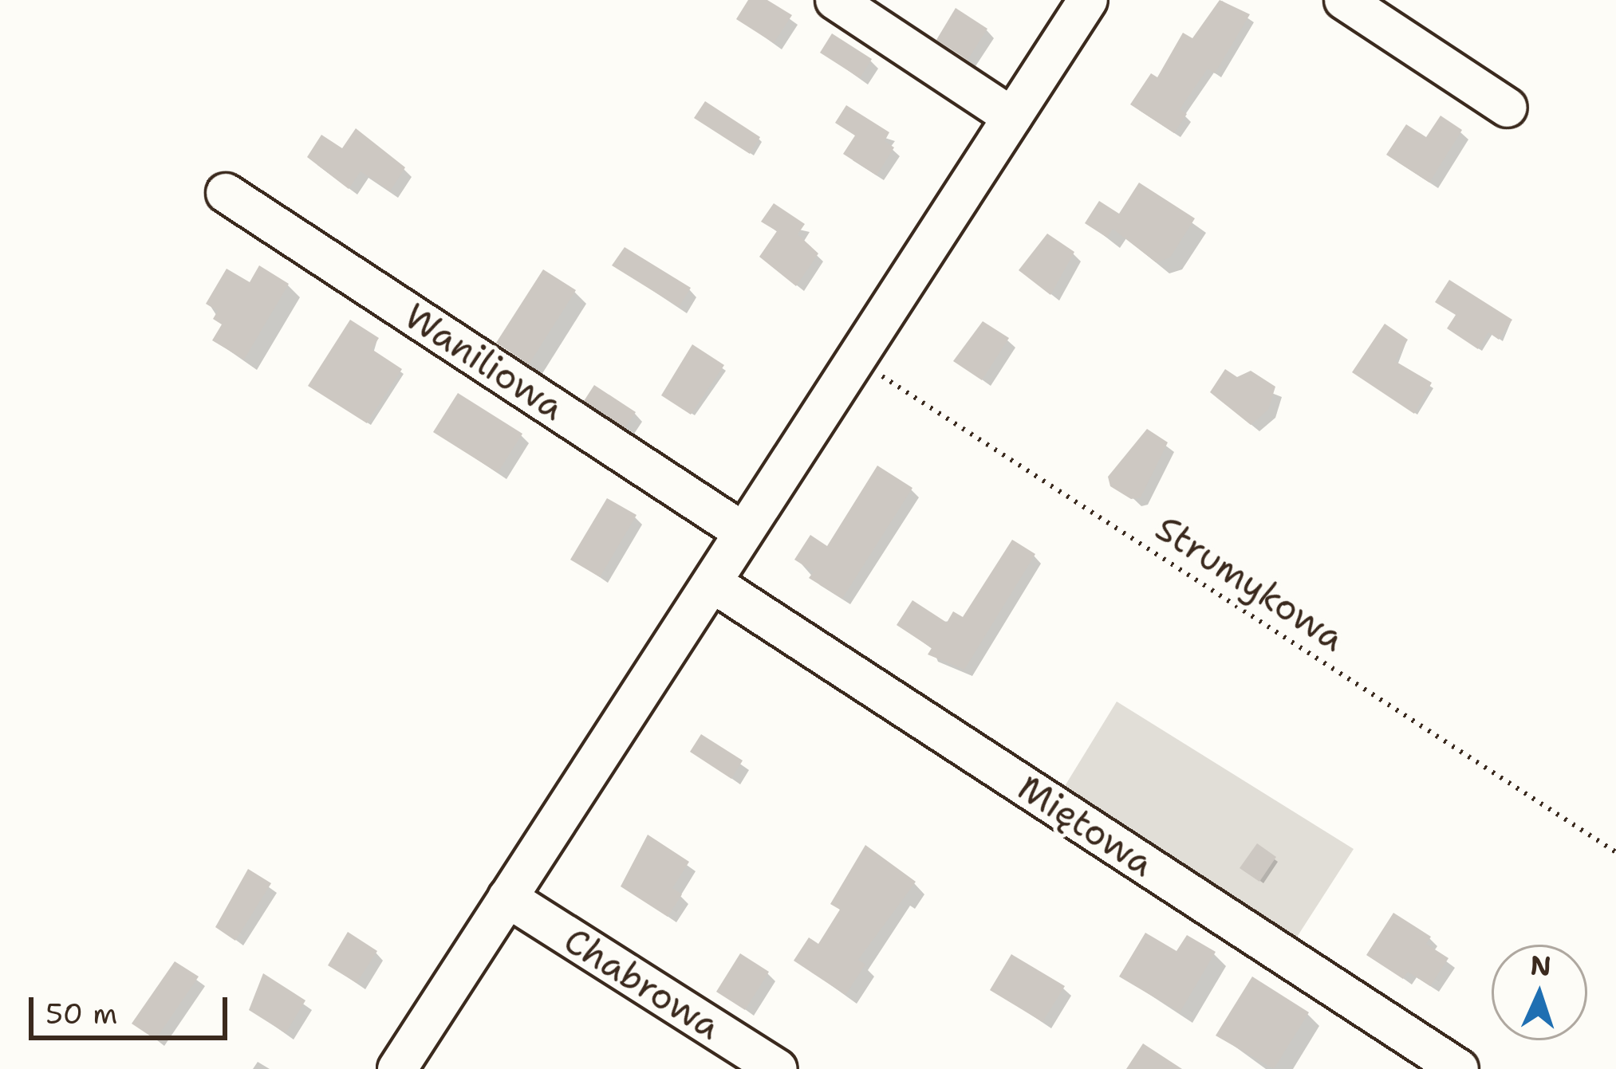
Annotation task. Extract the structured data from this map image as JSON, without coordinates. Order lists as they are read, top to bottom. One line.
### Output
{"streets":{"street":["Waniliowa","Miętowa","Chabrowa"],"path":["Strumykowa"]},"scale_bar":"50 m","north":"top"}
